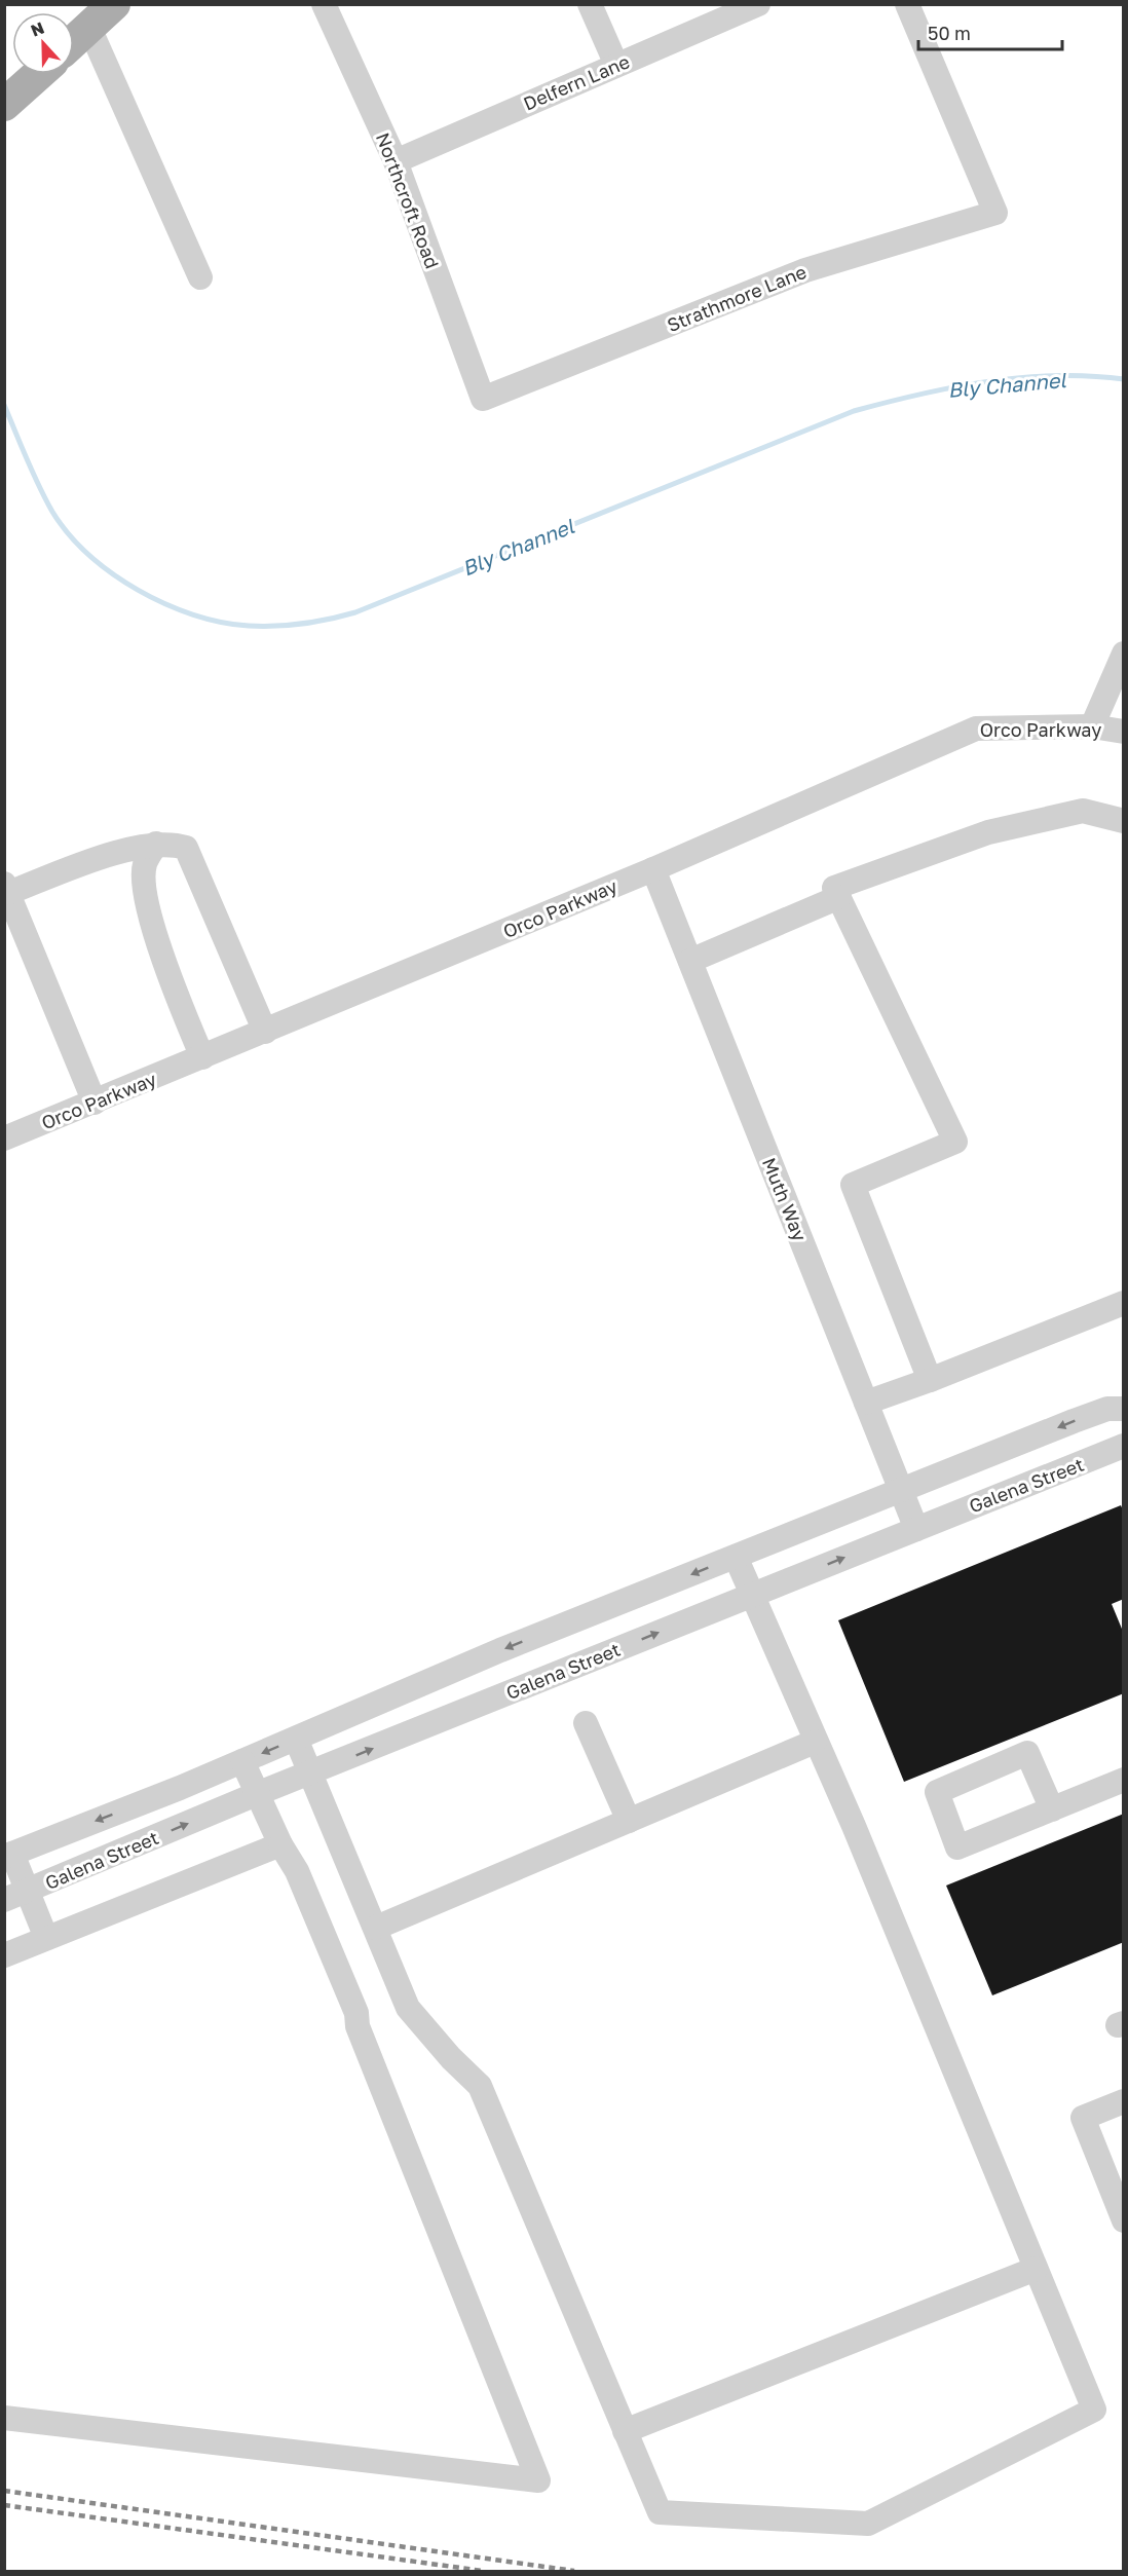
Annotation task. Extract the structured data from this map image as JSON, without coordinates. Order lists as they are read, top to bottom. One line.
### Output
{"streets":{"street":["Delfern Lane","Northcroft Road","Strathmore Lane","Orco Parkway","Muth Way","Galena Street"]},"crossings":[["Delfern Lane","Northcroft Road"],["Northcroft Road","Strathmore Lane"],["Orco Parkway","Muth Way"],["Muth Way","Galena Street"]],"water":["Bly Channel"],"scale_bar":"50 m","north":"top"}
